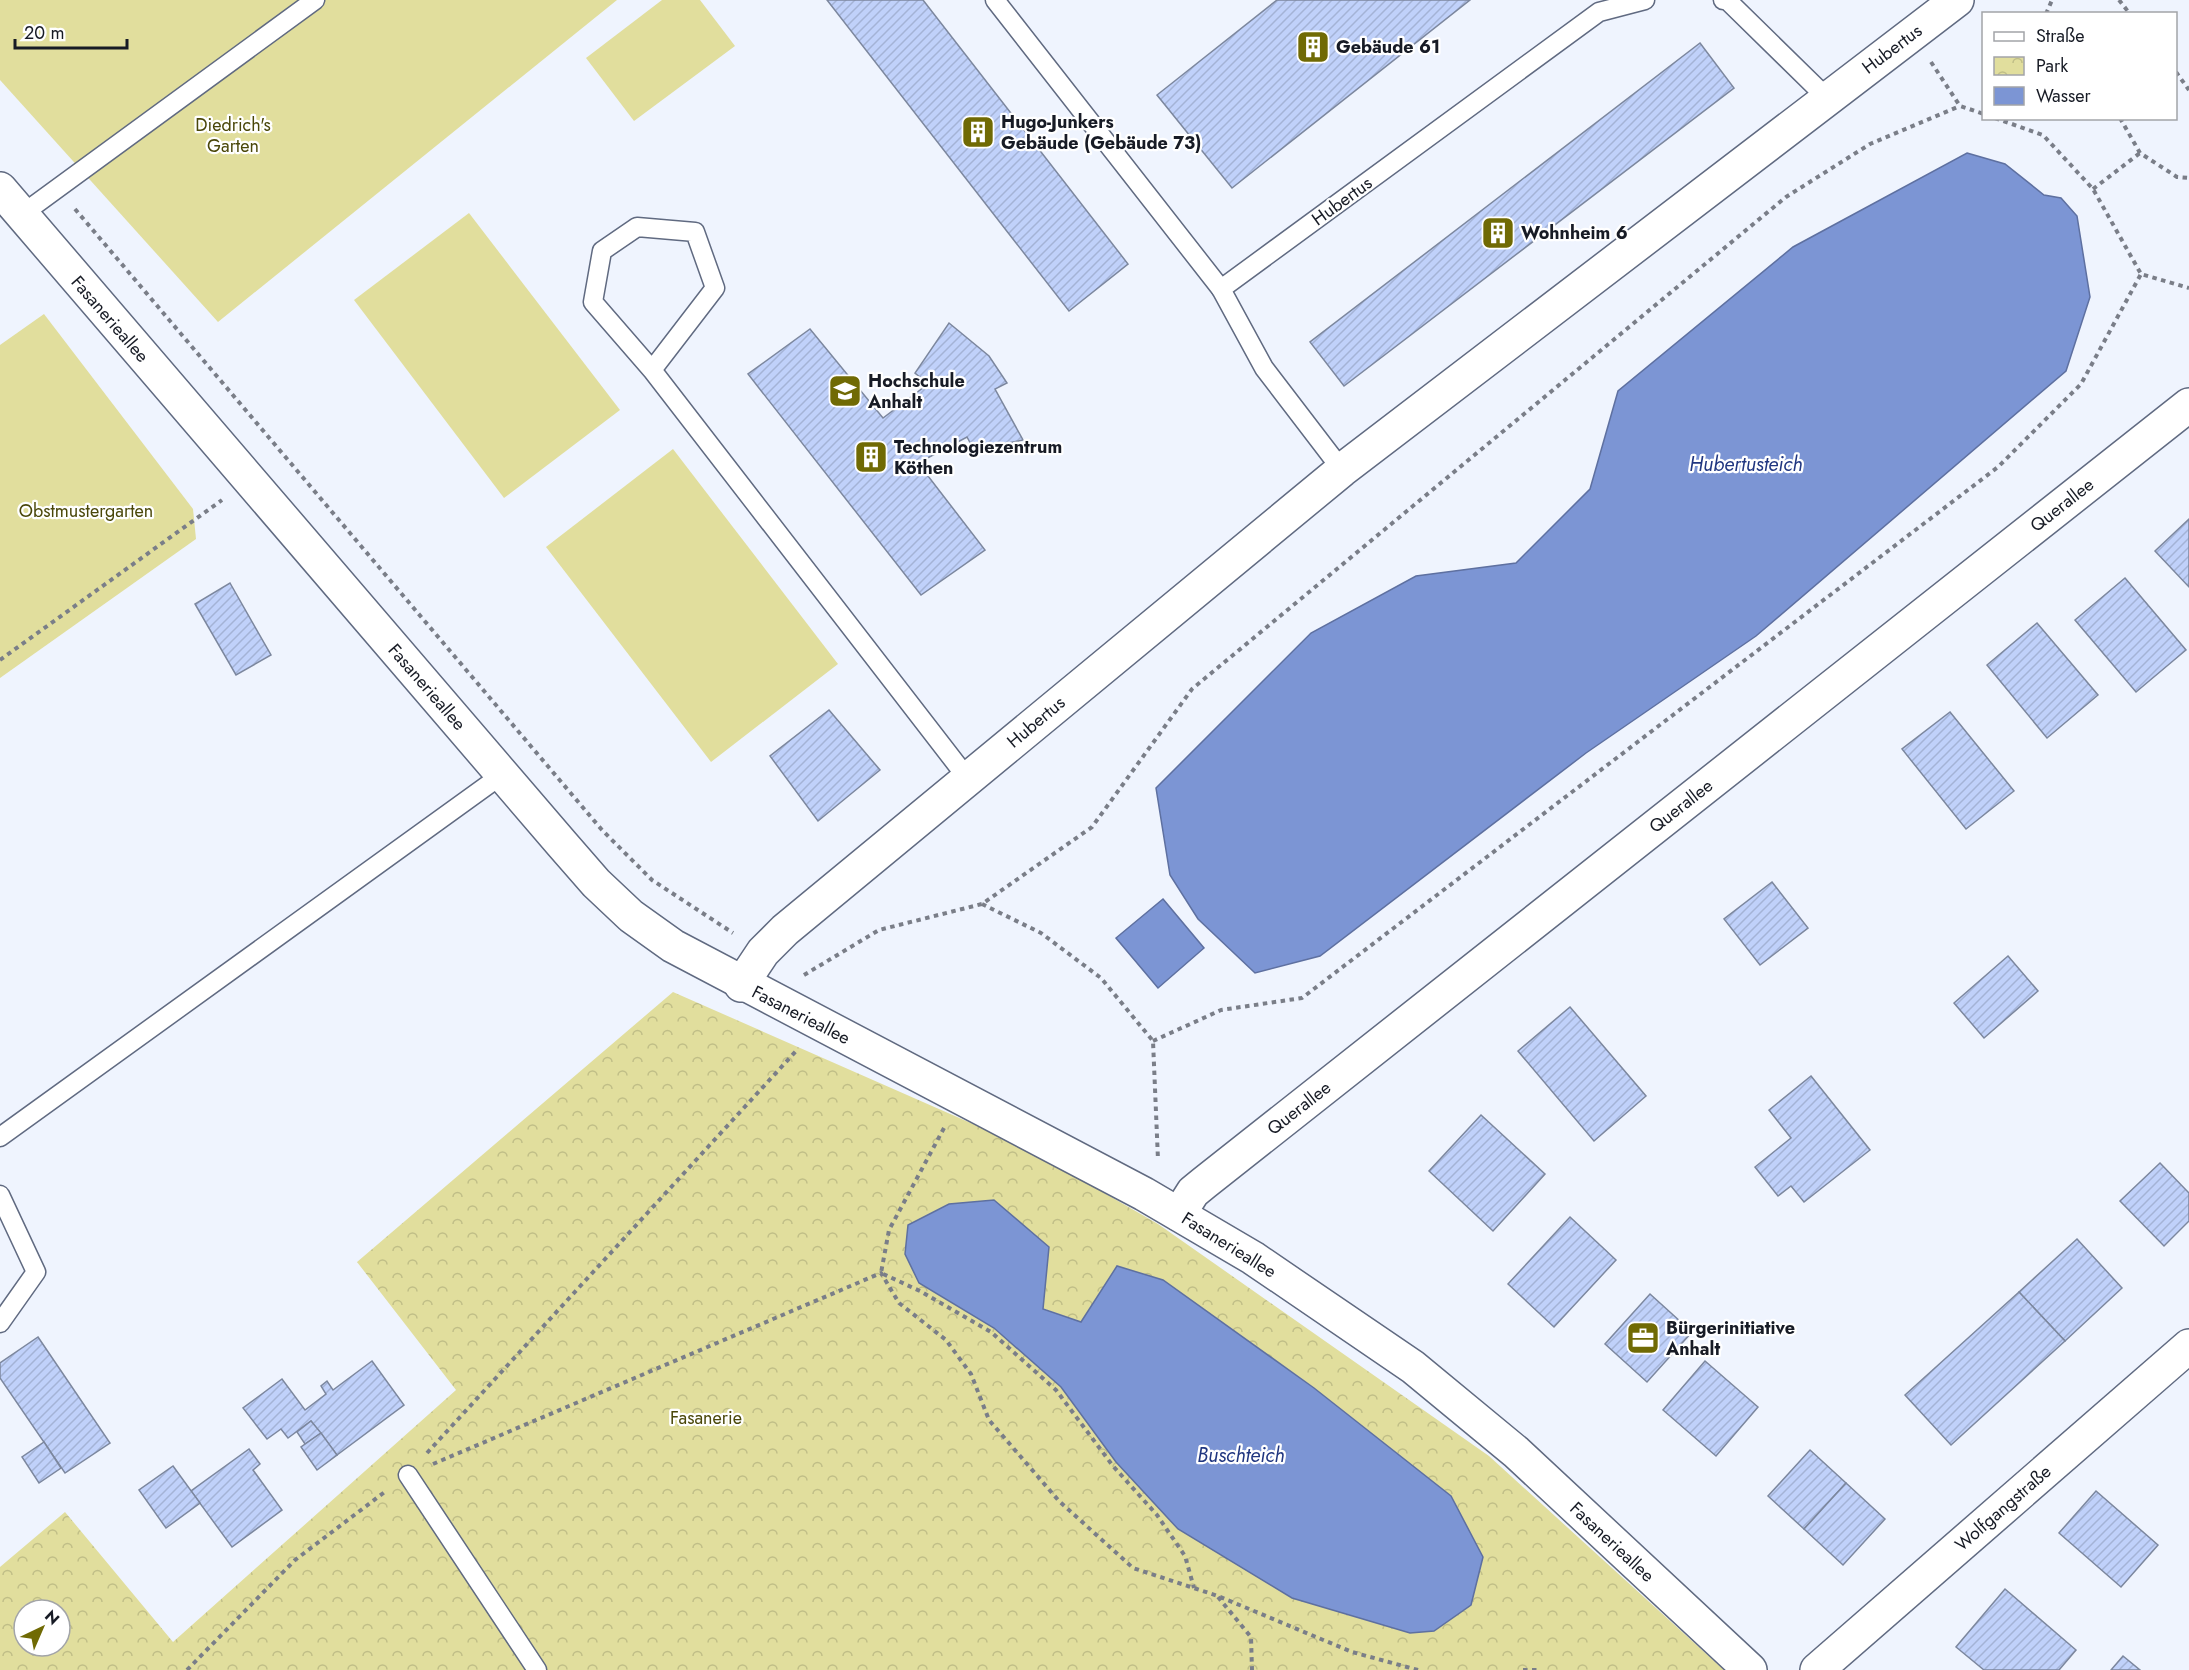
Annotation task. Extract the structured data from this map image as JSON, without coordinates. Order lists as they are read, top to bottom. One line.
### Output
{"streets":{"street":["Hubertus","Fasanerieallee","Querallee","Wolfgangstraße"]},"crossings":[["Hubertus","Fasanerieallee"],["Fasanerieallee","Querallee"]],"water":["Hubertusteich","Buschteich"],"parks":["Diedrich's Garten","Obstmustergarten","Fasanerie"],"places":{"building":["Gebäude 61","Hugo-Junkers Gebäude (Gebäude 73)","Wohnheim 6","Technologiezentrum Köthen"],"school or university":["Hochschule Anhalt"],"office":["Bürgerinitiative Anhalt"]},"legend":["Straße","Park","Wasser"],"scale_bar":"20 m","north":"top right"}
